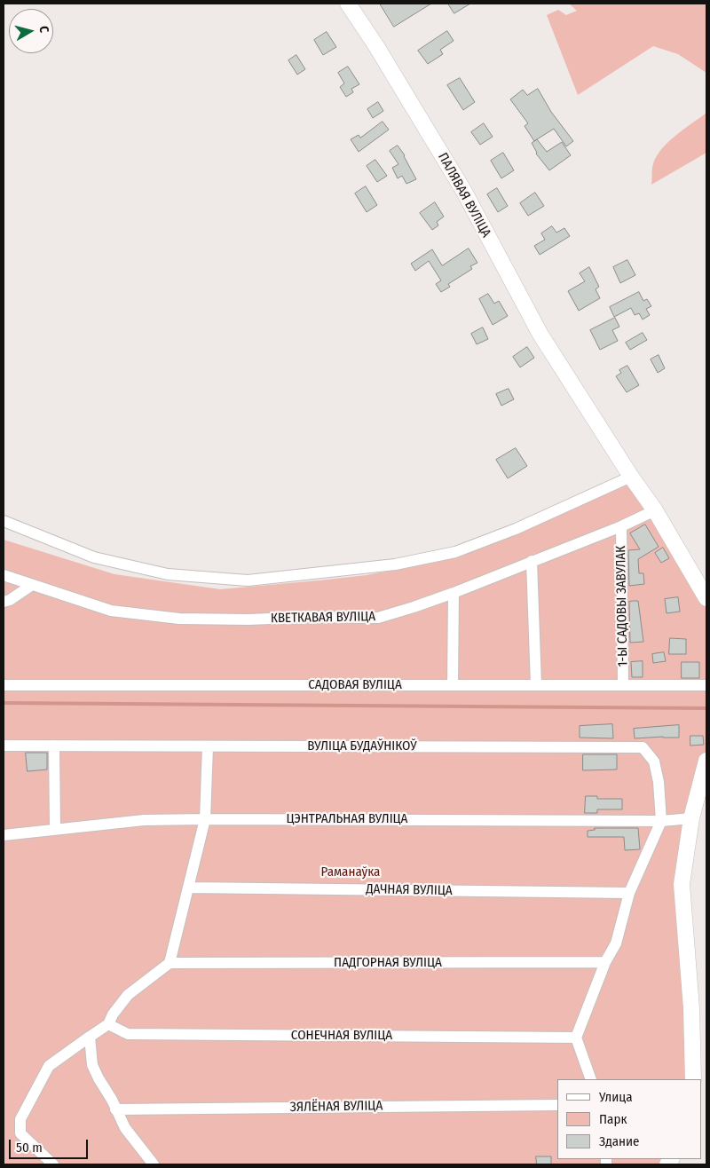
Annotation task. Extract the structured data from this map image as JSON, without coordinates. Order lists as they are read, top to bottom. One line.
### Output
{"streets":{"main road":["ПАЛЯВАЯ ВУЛІЦА"],"street":["1-Ы САДОВЫ ЗАВУЛАК","КВЕТКАВАЯ ВУЛІЦА","САДОВАЯ ВУЛІЦА","ВУЛІЦА БУДАЎНІКОЎ","ЦЭНТРАЛЬНАЯ ВУЛІЦА","ДАЧНАЯ ВУЛІЦА","ПАДГОРНАЯ ВУЛІЦА","СОНЕЧНАЯ ВУЛІЦА","ЗЯЛЁНАЯ ВУЛІЦА"]},"crossings":[["ПАЛЯВАЯ ВУЛІЦА","КВЕТКАВАЯ ВУЛІЦА"],["1-Ы САДОВЫ ЗАВУЛАК","КВЕТКАВАЯ ВУЛІЦА"],["1-Ы САДОВЫ ЗАВУЛАК","САДОВАЯ ВУЛІЦА"],["ВУЛІЦА БУДАЎНІКОЎ","ЦЭНТРАЛЬНАЯ ВУЛІЦА"]],"parks":["Раманаўка"],"legend":["Улица","Парк","Здание"],"scale_bar":"50 m","north":"right"}
